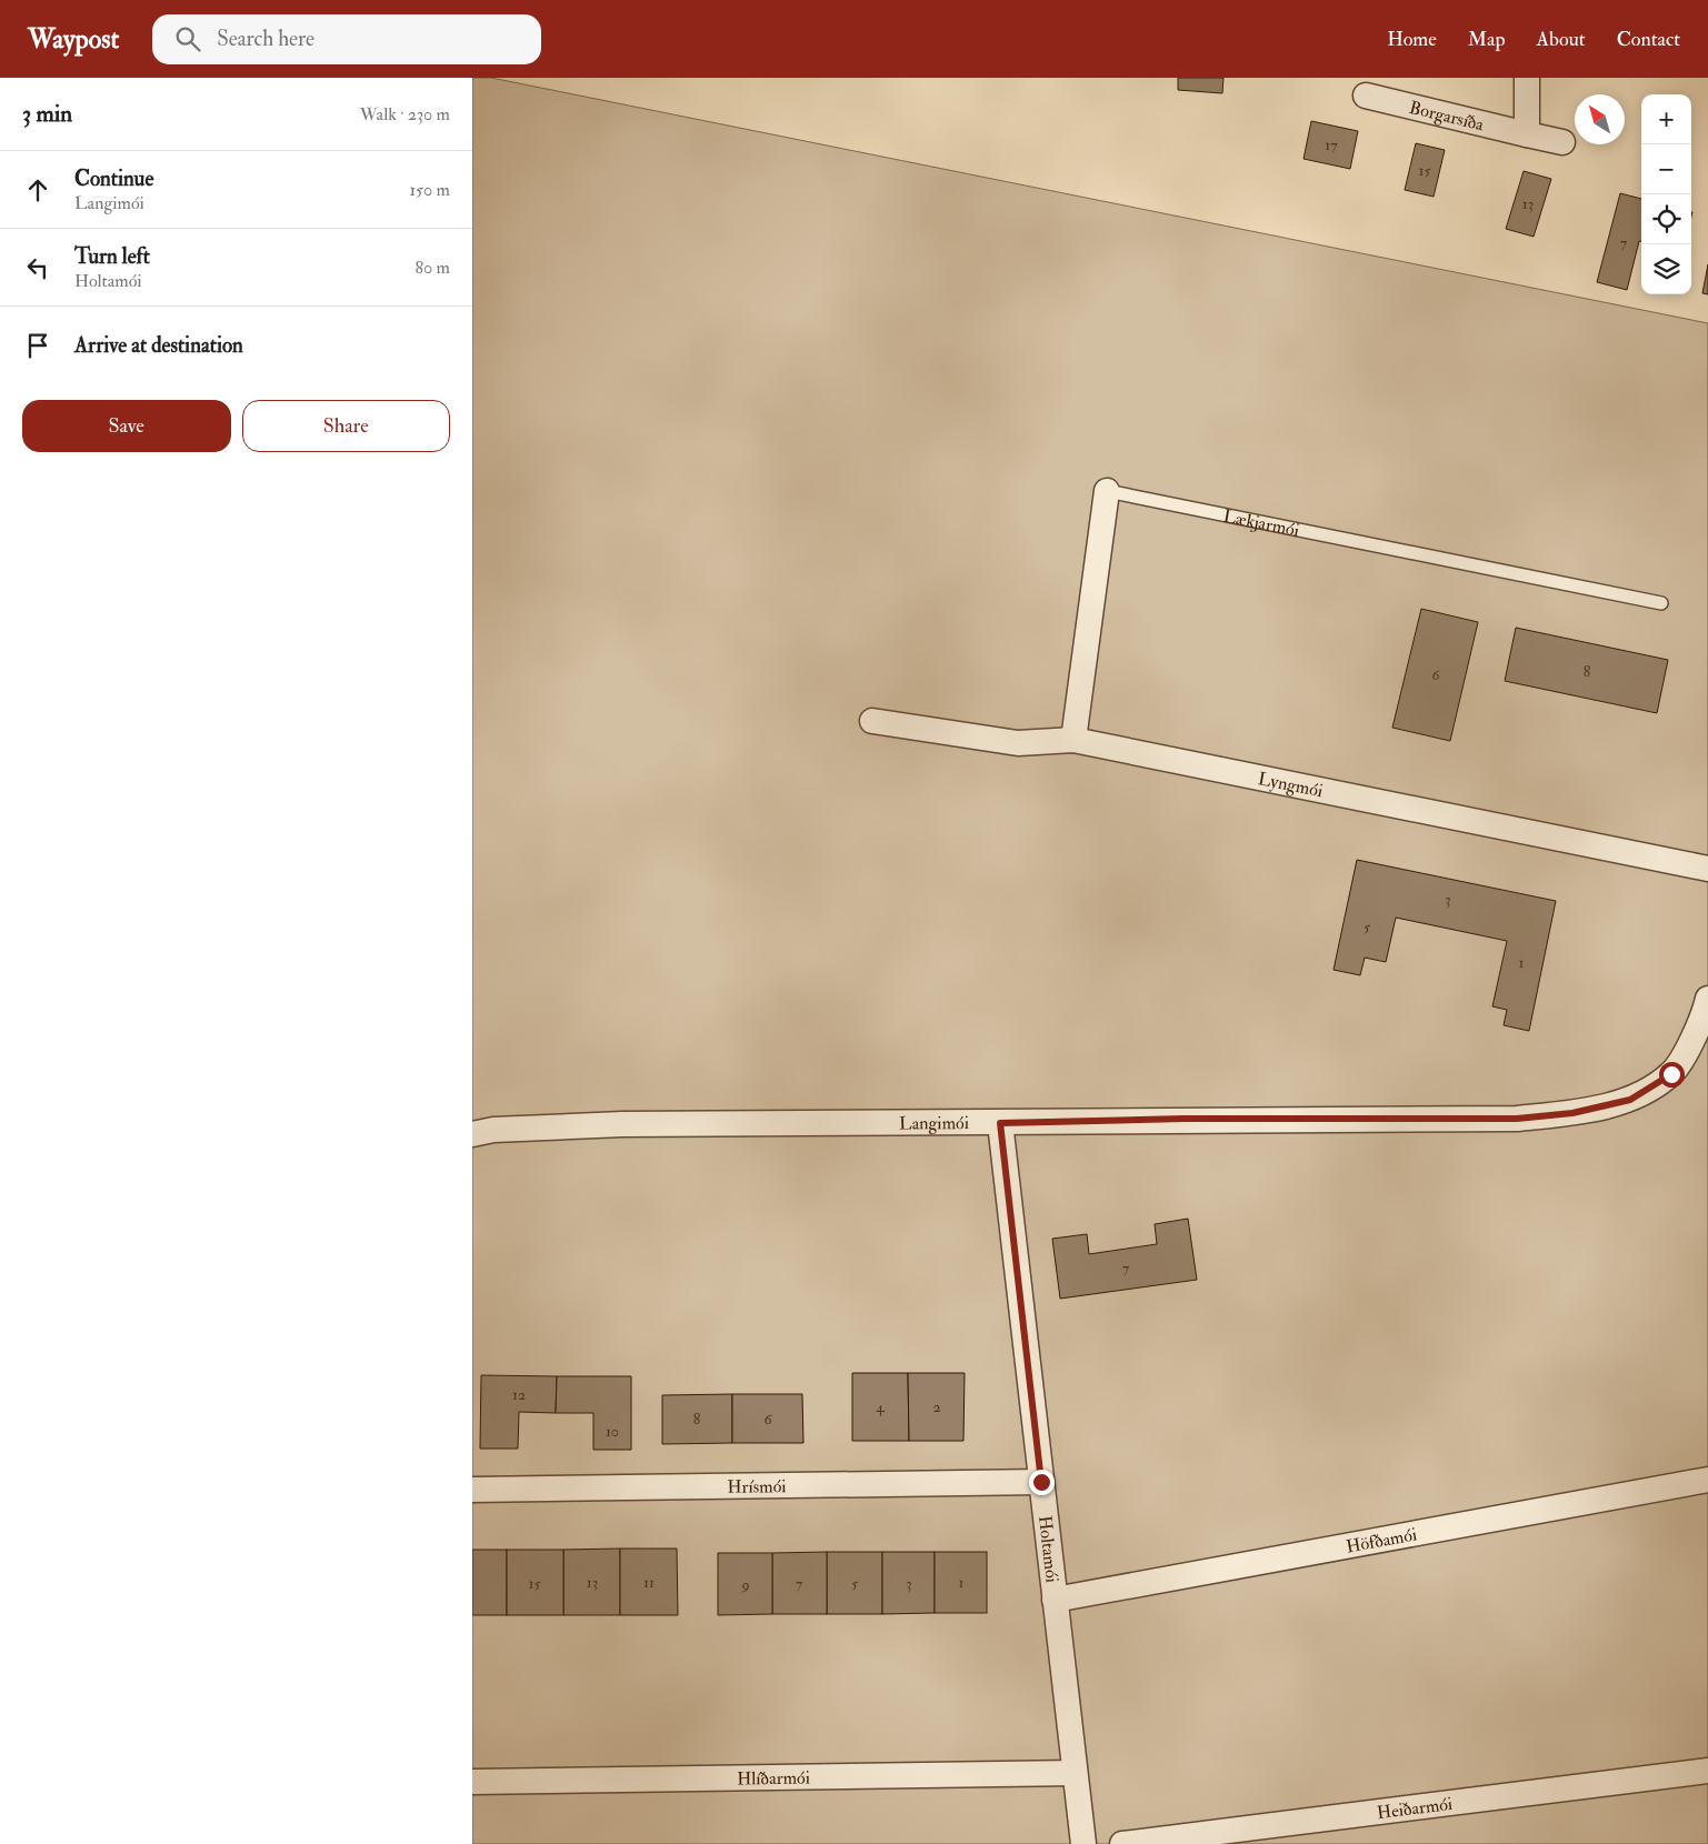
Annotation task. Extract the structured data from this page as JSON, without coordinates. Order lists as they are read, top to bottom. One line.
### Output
{"streets":{"street":["Borgarsíða","Lækjarmói","Lyngmói","Langimói","Hrísmói","Höfðamói","Holtamói","Hlíðarmói","Heiðarmói"]},"crossings":[["Lækjarmói","Lyngmói"],["Langimói","Holtamói"],["Hrísmói","Holtamói"],["Höfðamói","Holtamói"],["Holtamói","Hlíðarmói"]],"house_numbers":["17","15","13","7","8","6","3","5","1","7","12","4","2","8","6","10","13","11","1","15","7","5","3","9"],"north":"top left","page":{"header":"Waypost","search":"Search here","nav":["Home","Map","About","Contact"],"heading":["3 min","Walk · 230 m"],"map_buttons":["+","−"],"list":[["Continue","Langimói","150 m"],["Turn left","Holtamói","80 m"],"Arrive at destination"],"buttons":["Save","Share"]}}
